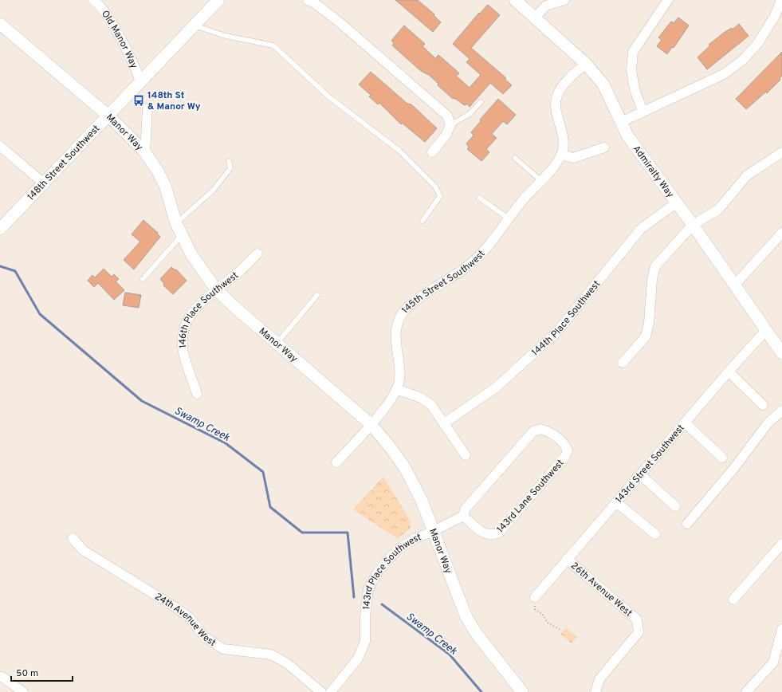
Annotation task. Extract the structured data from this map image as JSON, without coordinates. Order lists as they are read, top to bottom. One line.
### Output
{"streets":{"street":["Old Manor Way","Manor Way","148th Street Southwest","Admiralty Way","145th Street Southwest","146th Place Southwest","144th Place Southwest","143rd Street Southwest","143rd Lane Southwest","143rd Place Southwest","26th Avenue West","24th Avenue West"]},"crossings":[["Old Manor Way","148th Street Southwest"],["Manor Way","148th Street Southwest"],["Manor Way","145th Street Southwest"],["Manor Way","146th Place Southwest"],["Manor Way","143rd Place Southwest"],["Admiralty Way","145th Street Southwest"],["Admiralty Way","144th Place Southwest"],["Admiralty Way","143rd Street Southwest"],["143rd Street Southwest","26th Avenue West"],["143rd Lane Southwest","143rd Place Southwest"]],"water":["Swamp Creek"],"places":{"bus stop":["148th St & Manor Wy"]},"scale_bar":"50 m"}
